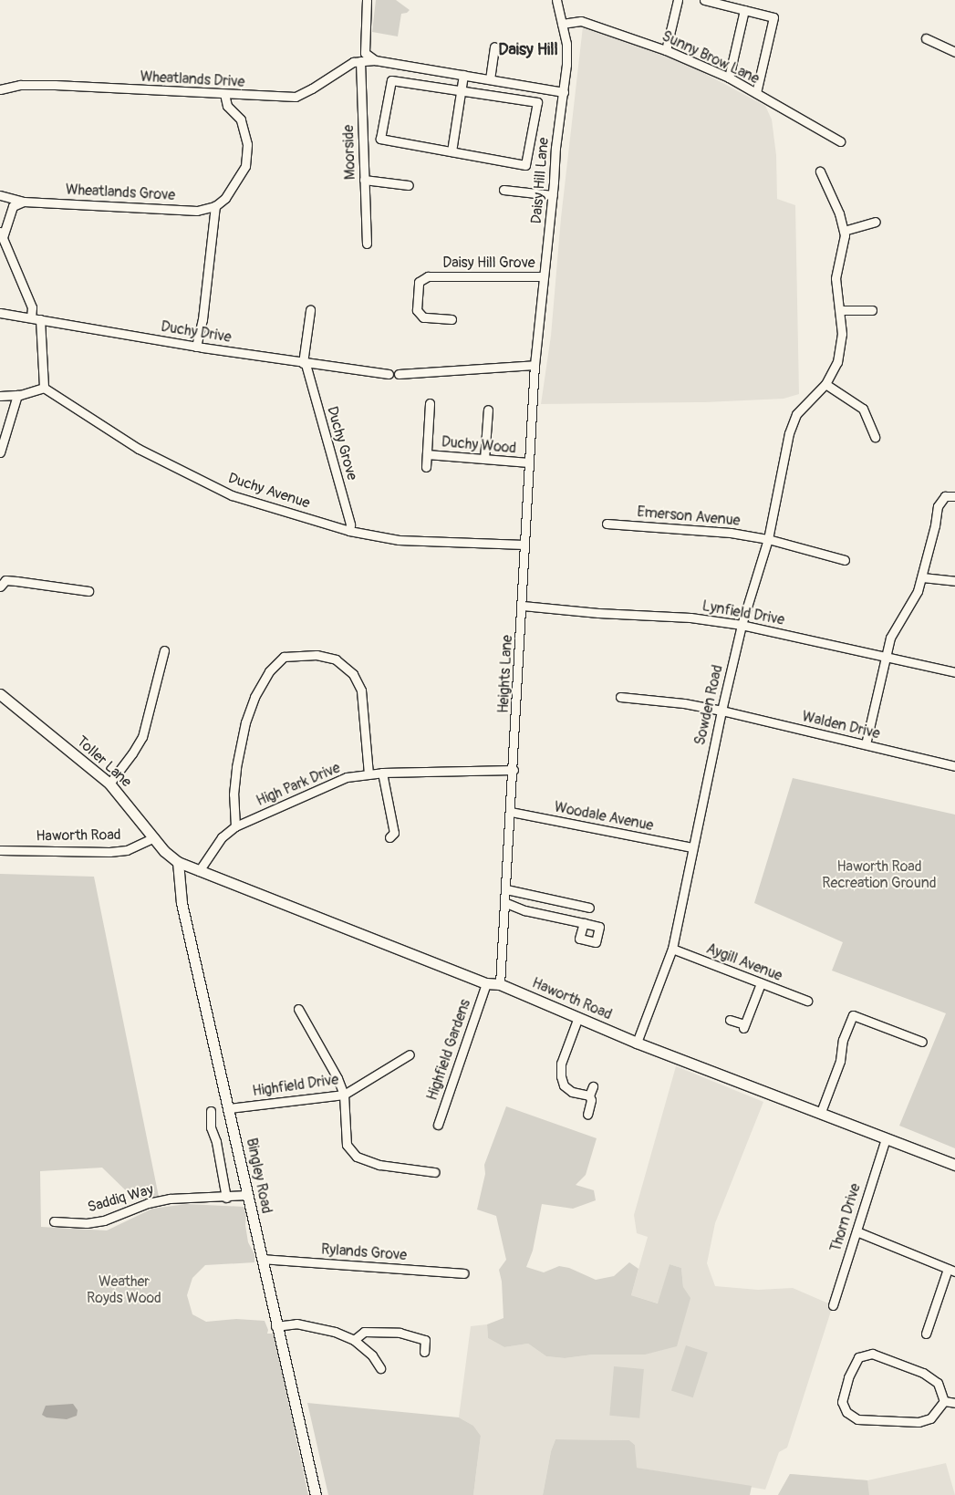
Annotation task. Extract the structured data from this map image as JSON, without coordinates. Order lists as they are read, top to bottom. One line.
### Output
{"streets":{"main road":["Toller Lane","Haworth Road","Bingley Road"],"street":["Sunny Brow Lane","Wheatlands Drive","Moorside","Daisy Hill Lane","Wheatlands Grove","Daisy Hill Grove","Duchy Drive","Duchy Grove","Duchy Wood","Duchy Avenue","Emerson Avenue","Lynfield Drive","Heights Lane","Sowden Road","Walden Drive","High Park Drive","Woodale Avenue","Aygill Avenue","Highfield Gardens","Highfield Drive","Saddiq Way","Thorn Drive","Rylands Grove"]},"crossings":[["Sunny Brow Lane","Daisy Hill Lane"],["Wheatlands Drive","Moorside"],["Wheatlands Drive","Daisy Hill Lane"],["Daisy Hill Lane","Daisy Hill Grove"],["Daisy Hill Lane","Heights Lane"],["Duchy Drive","Duchy Grove"],["Duchy Grove","Duchy Avenue"],["Duchy Wood","Heights Lane"],["Duchy Avenue","Heights Lane"],["Emerson Avenue","Sowden Road"],["Lynfield Drive","Heights Lane"],["Lynfield Drive","Sowden Road"],["Heights Lane","High Park Drive"],["Heights Lane","Woodale Avenue"],["Heights Lane","Haworth Road"],["Sowden Road","Walden Drive"],["Sowden Road","Woodale Avenue"],["Sowden Road","Haworth Road"],["Sowden Road","Aygill Avenue"],["Toller Lane","Haworth Road"],["Toller Lane","Bingley Road"],["High Park Drive","Haworth Road"],["Haworth Road","Highfield Gardens"],["Haworth Road","Bingley Road"],["Haworth Road","Thorn Drive"],["Highfield Drive","Bingley Road"],["Bingley Road","Saddiq Way"],["Bingley Road","Rylands Grove"]],"districts":["Daisy Hill"],"parks":["Haworth Road Recreation Ground","Weather Royds Wood"]}
